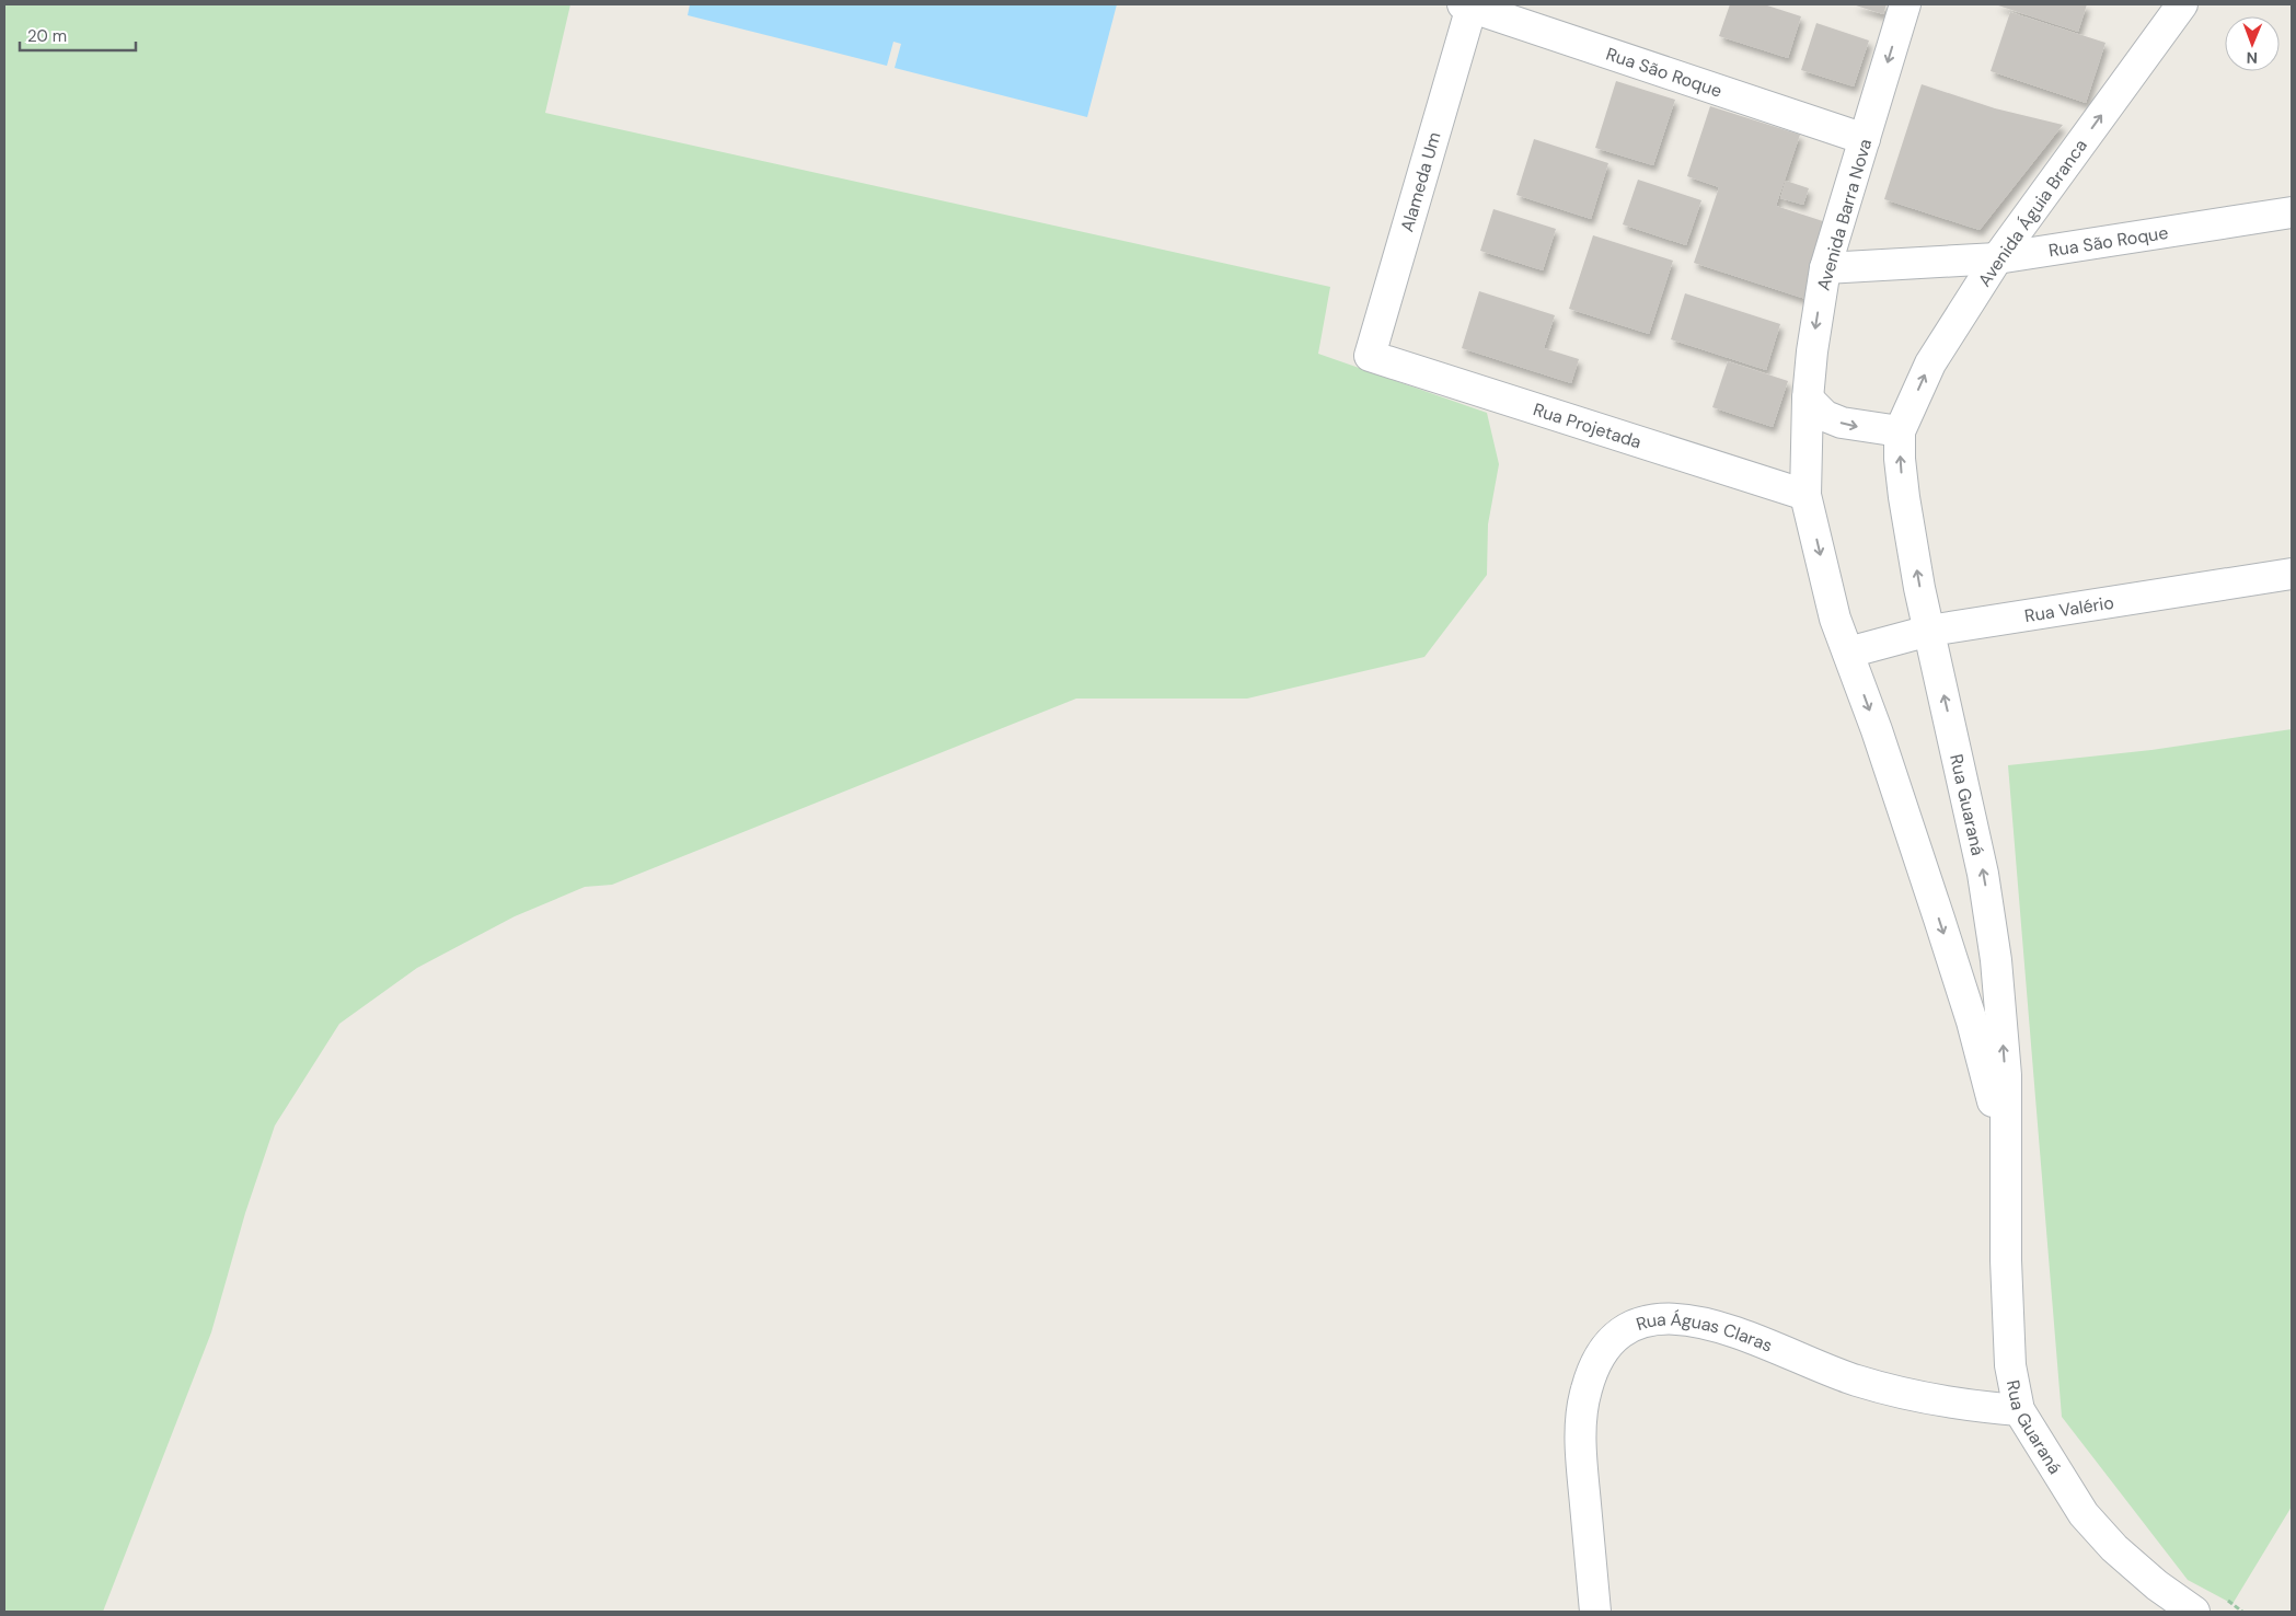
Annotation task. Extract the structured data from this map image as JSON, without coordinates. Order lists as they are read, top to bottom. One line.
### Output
{"streets":{"street":["Rua São Roque","Alameda Um","Avenida Águia Branca","Avenida Barra Nova","Rua Projetada","Rua Valério","Rua Guaraná","Rua Águas Claras"]},"crossings":[["Rua São Roque","Alameda Um"],["Rua São Roque","Avenida Águia Branca"],["Rua São Roque","Avenida Barra Nova"],["Alameda Um","Rua Projetada"],["Avenida Águia Branca","Rua Guaraná"],["Avenida Barra Nova","Rua Projetada"],["Avenida Barra Nova","Rua Guaraná"],["Rua Projetada","Rua Guaraná"],["Rua Valério","Rua Guaraná"],["Rua Guaraná","Rua Águas Claras"]],"one_way":["Avenida Águia Branca","Avenida Barra Nova"],"scale_bar":"20 m","north":"bottom"}
